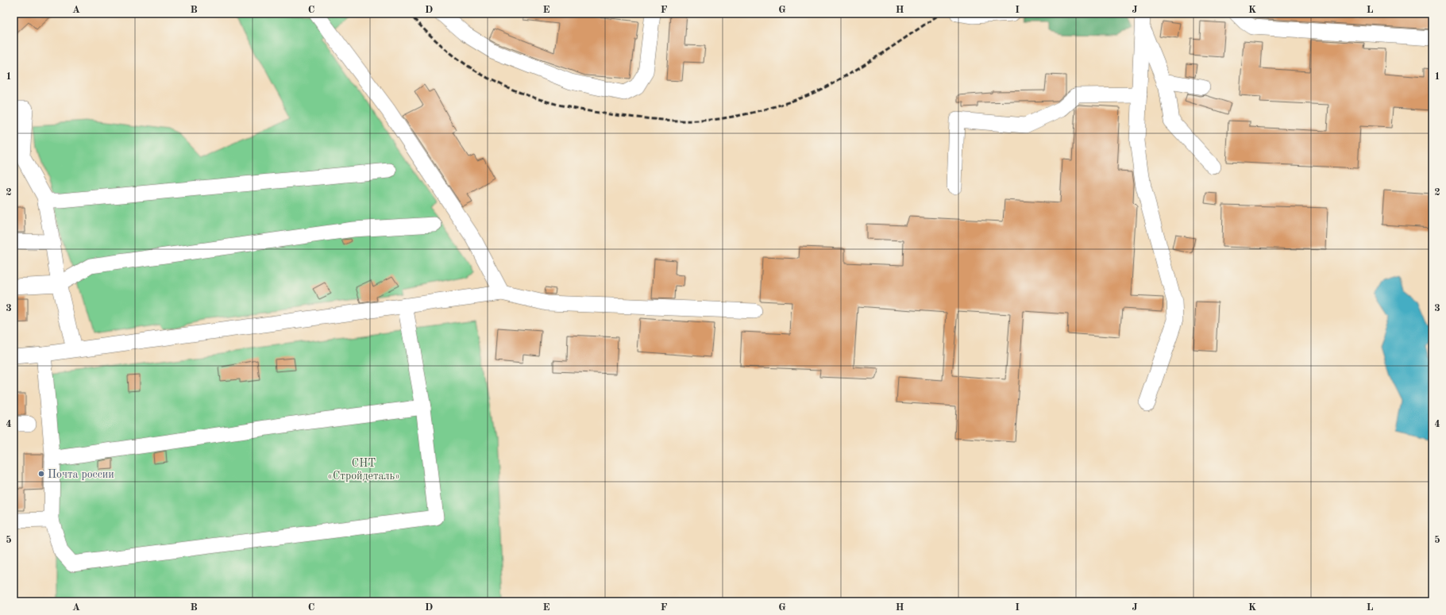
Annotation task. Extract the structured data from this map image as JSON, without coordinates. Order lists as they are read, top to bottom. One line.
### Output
{"parks":["СНТ «Стройдеталь»"],"places":["Почта россии"],"grid":{"columns":["A","B","C","D","E","F","G","H","I","J","K","L"],"rows":["1","2","3","4","5"]}}
